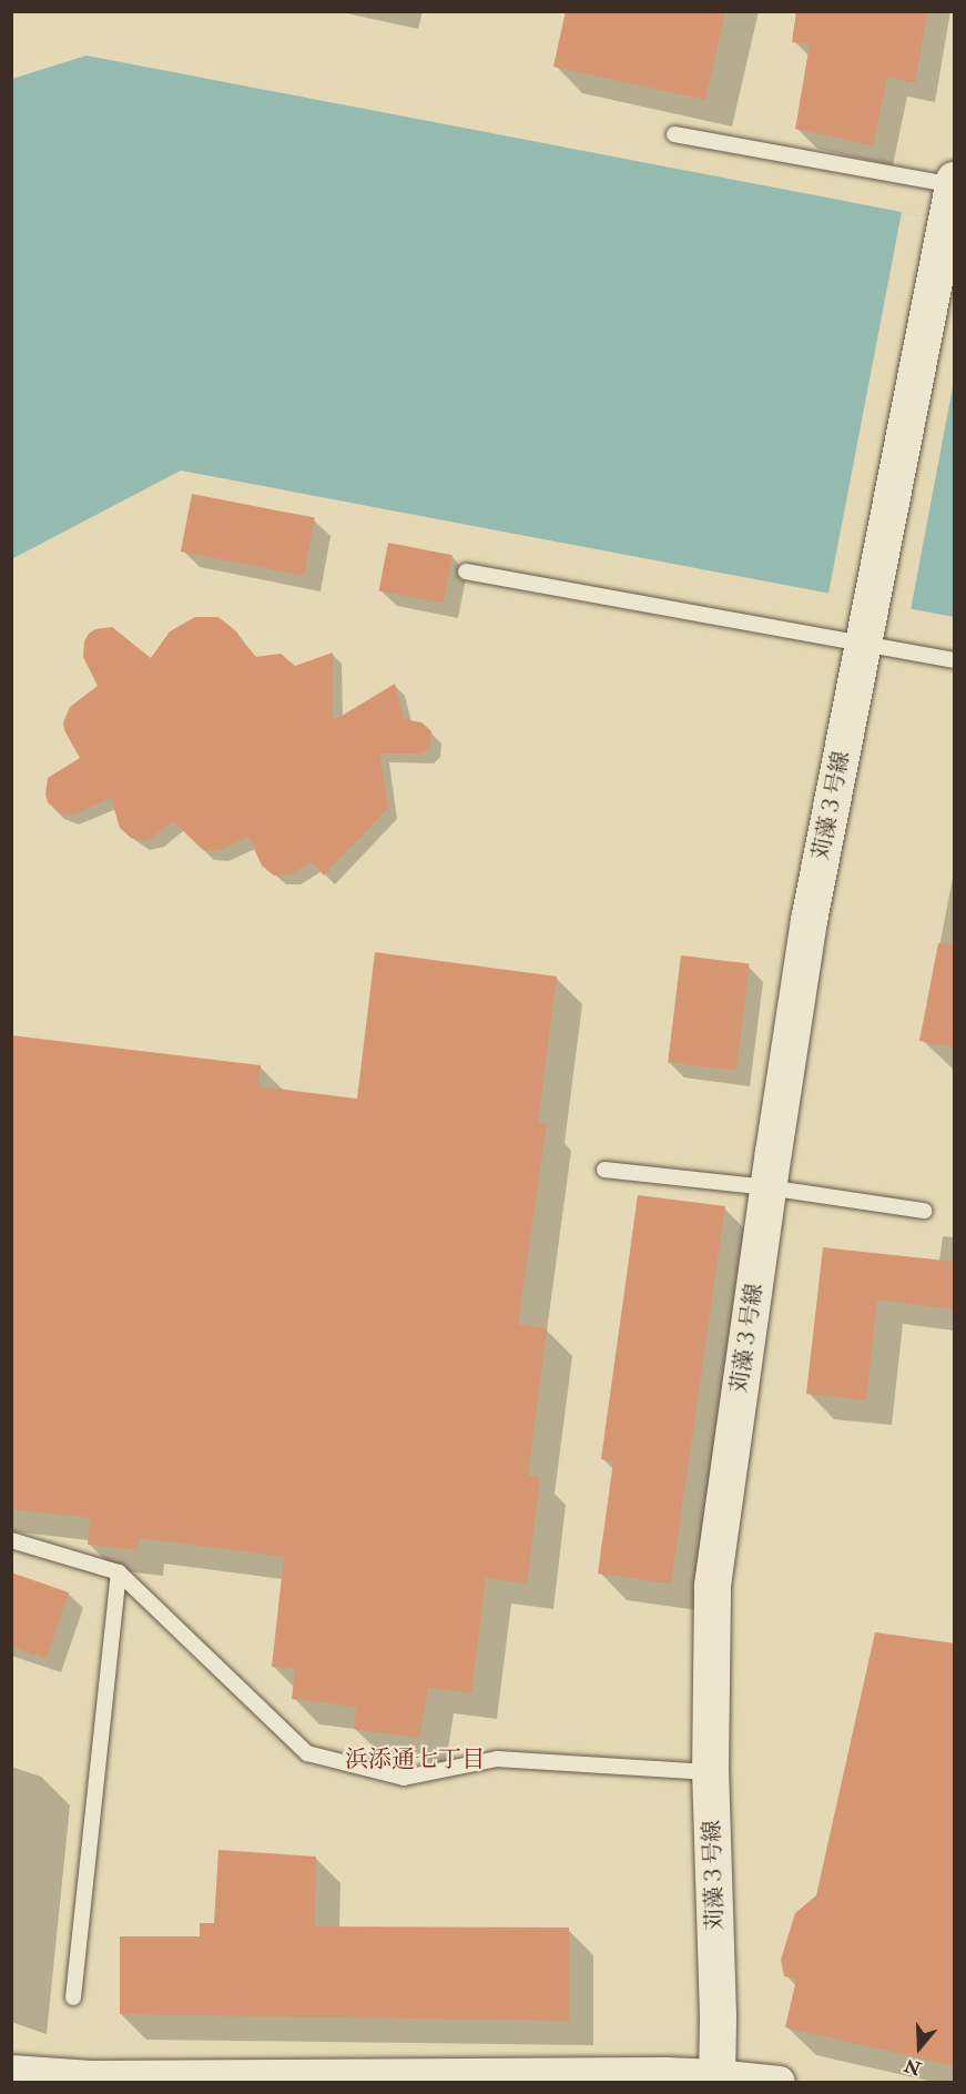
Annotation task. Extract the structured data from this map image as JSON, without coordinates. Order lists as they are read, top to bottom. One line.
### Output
{"streets":{"street":["苅藻３号線"]},"districts":["浜添通七丁目"],"north":"bottom"}
